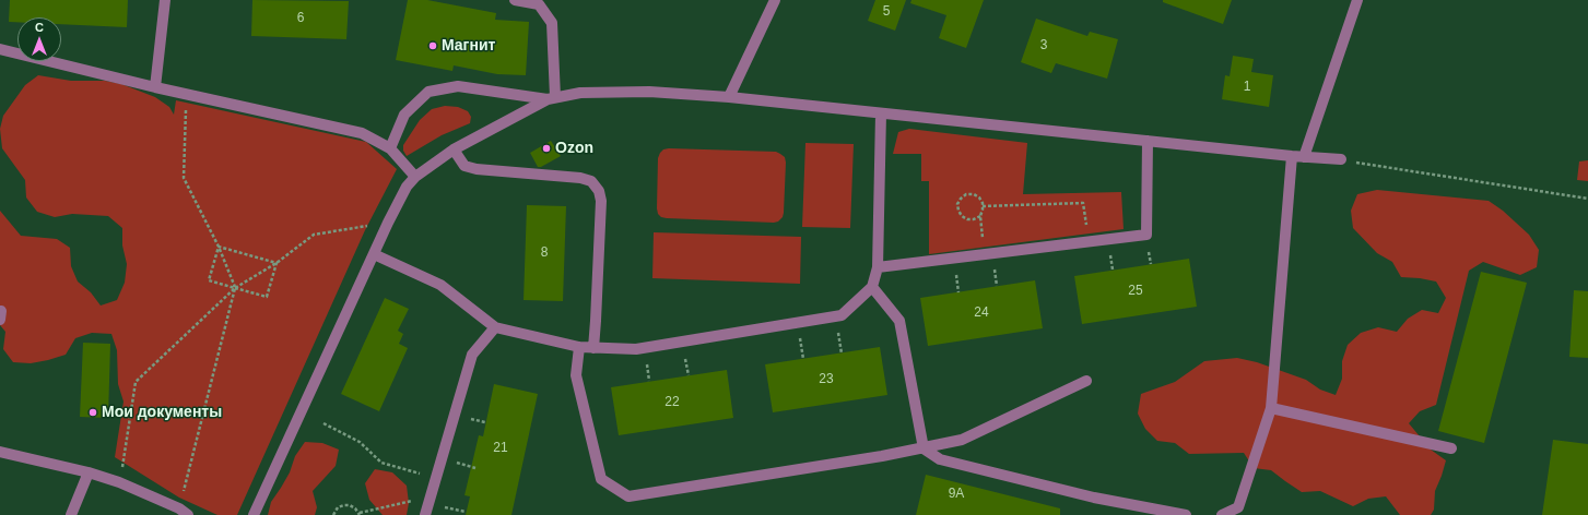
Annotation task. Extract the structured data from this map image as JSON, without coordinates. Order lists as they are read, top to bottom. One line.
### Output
{"places":["Магнит","Ozon","Мои документы"],"house_numbers":["5","6","3","1","8","25","24","23","22","21","9А"],"north":"top"}
